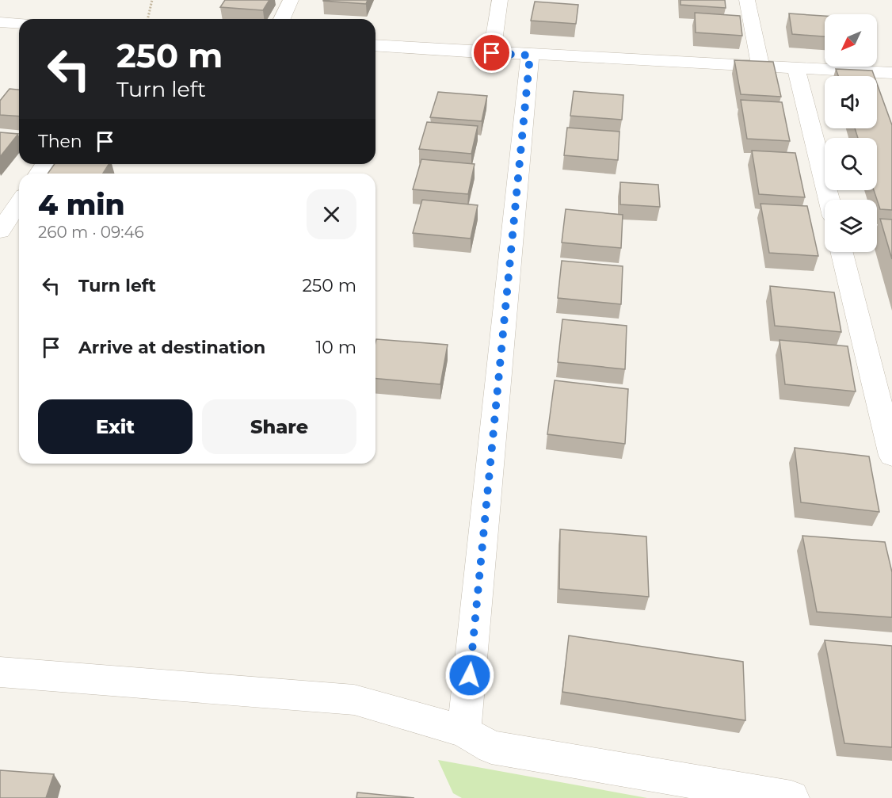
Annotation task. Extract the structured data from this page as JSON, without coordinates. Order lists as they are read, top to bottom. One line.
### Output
{"north":"bottom left","page":{"turn":["250 m","Turn left"],"then":"Then","heading":["4 min","260 m · 09:46"],"list":[{"name":"Turn left","value":"250 m"},{"name":"Arrive at destination","value":"10 m"}],"buttons":["Exit","Share"]}}
